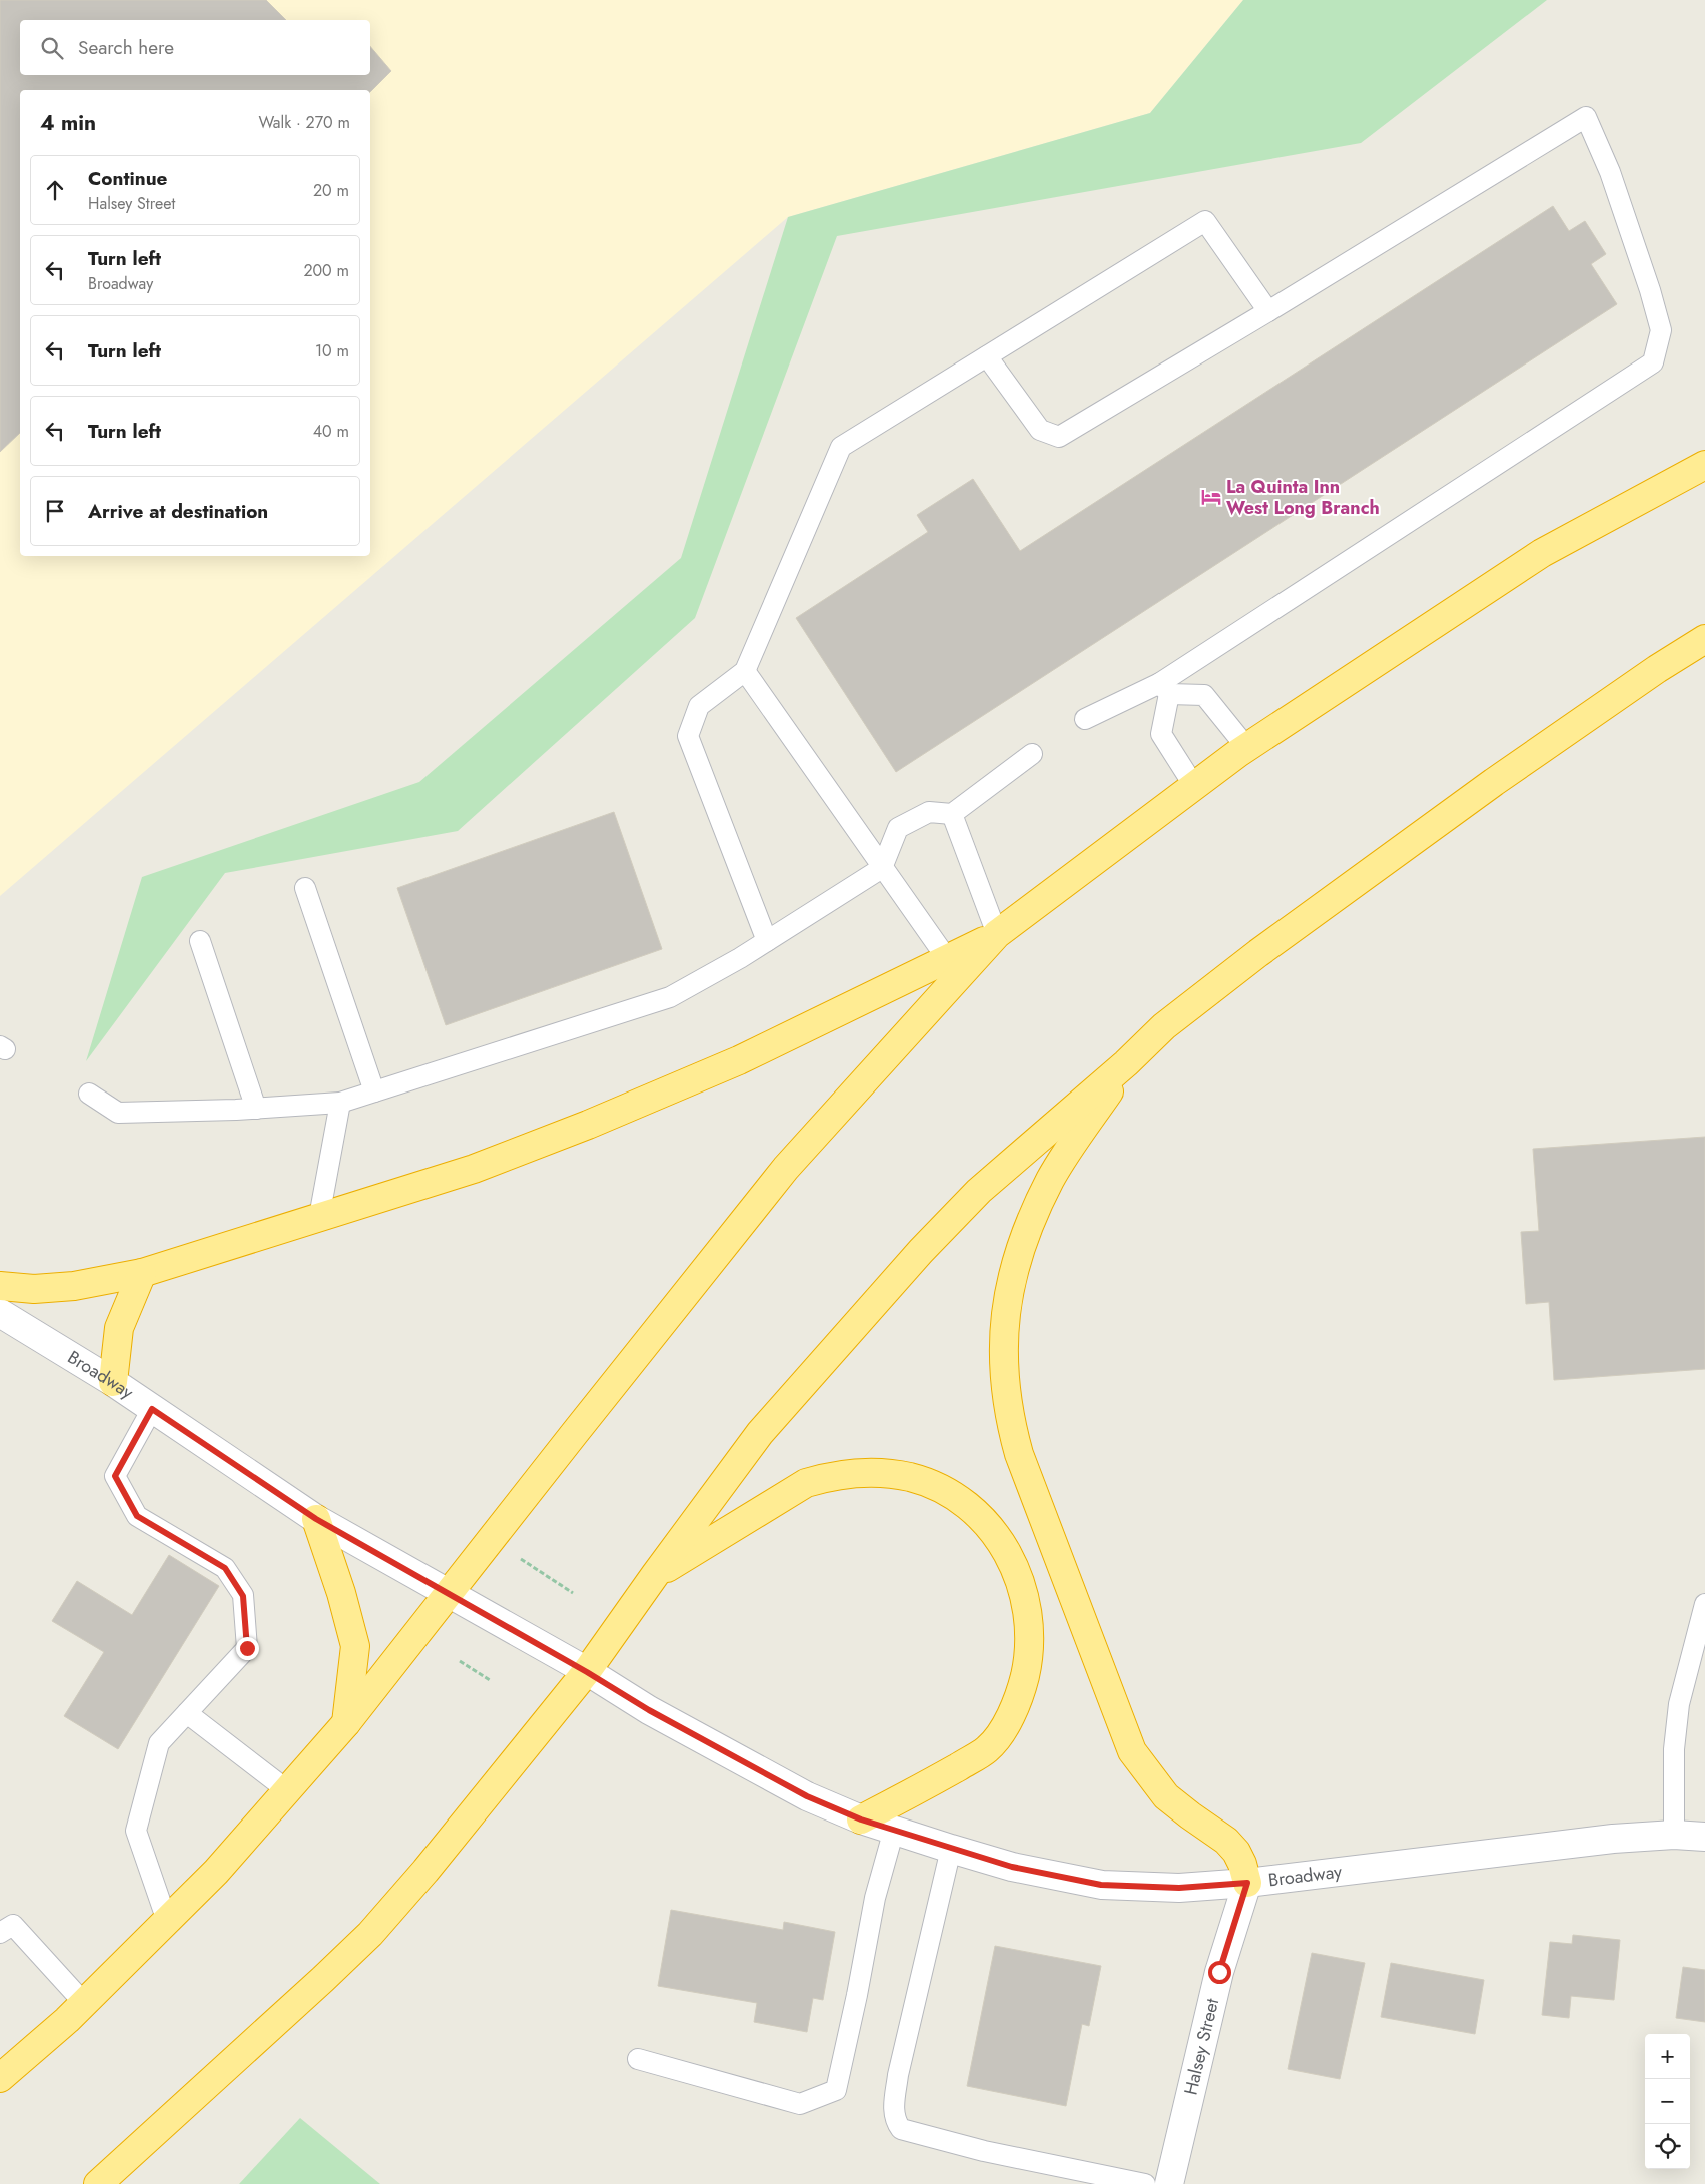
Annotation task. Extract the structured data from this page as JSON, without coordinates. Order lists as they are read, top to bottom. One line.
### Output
{"streets":{"street":["Broadway","Halsey Street"]},"crossings":[["Broadway","Halsey Street"]],"places":{"hotel":["La Quinta Inn West Long Branch"]},"page":{"search":"Search here","heading":["4 min","Walk · 270 m"],"list":[["Continue","Halsey Street","20 m"],["Turn left","Broadway","200 m"],["Turn left","10 m"],["Turn left","40 m"],"Arrive at destination"],"map_buttons":["+","−"]}}
